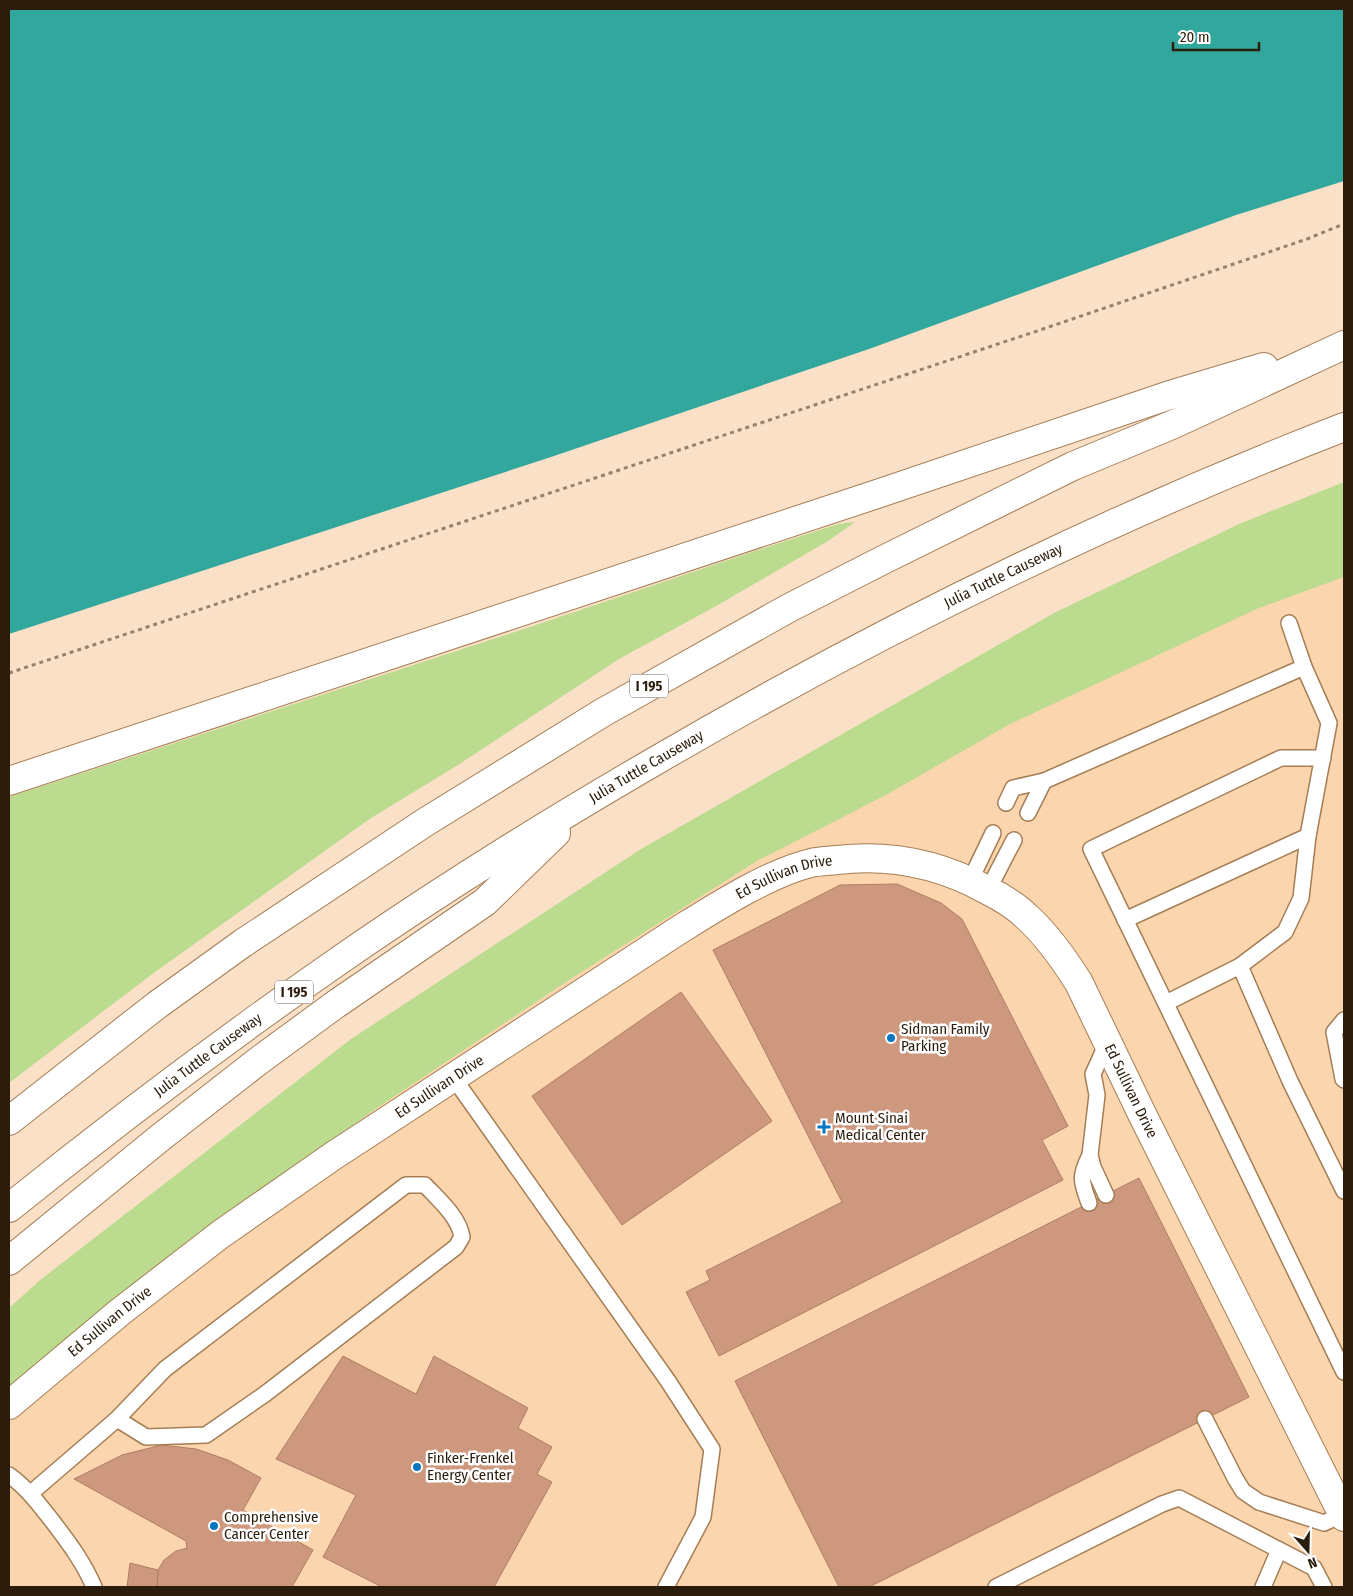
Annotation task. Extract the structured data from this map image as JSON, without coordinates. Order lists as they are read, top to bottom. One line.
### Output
{"streets":{"main road":["Julia Tuttle Causeway","I 195","Ed Sullivan Drive"]},"places":{"other":["Sidman Family Parking","Finker-Frenkel Energy Center","Comprehensive Cancer Center"],"health":["Mount Sinai Medical Center"]},"scale_bar":"20 m","north":"bottom"}
